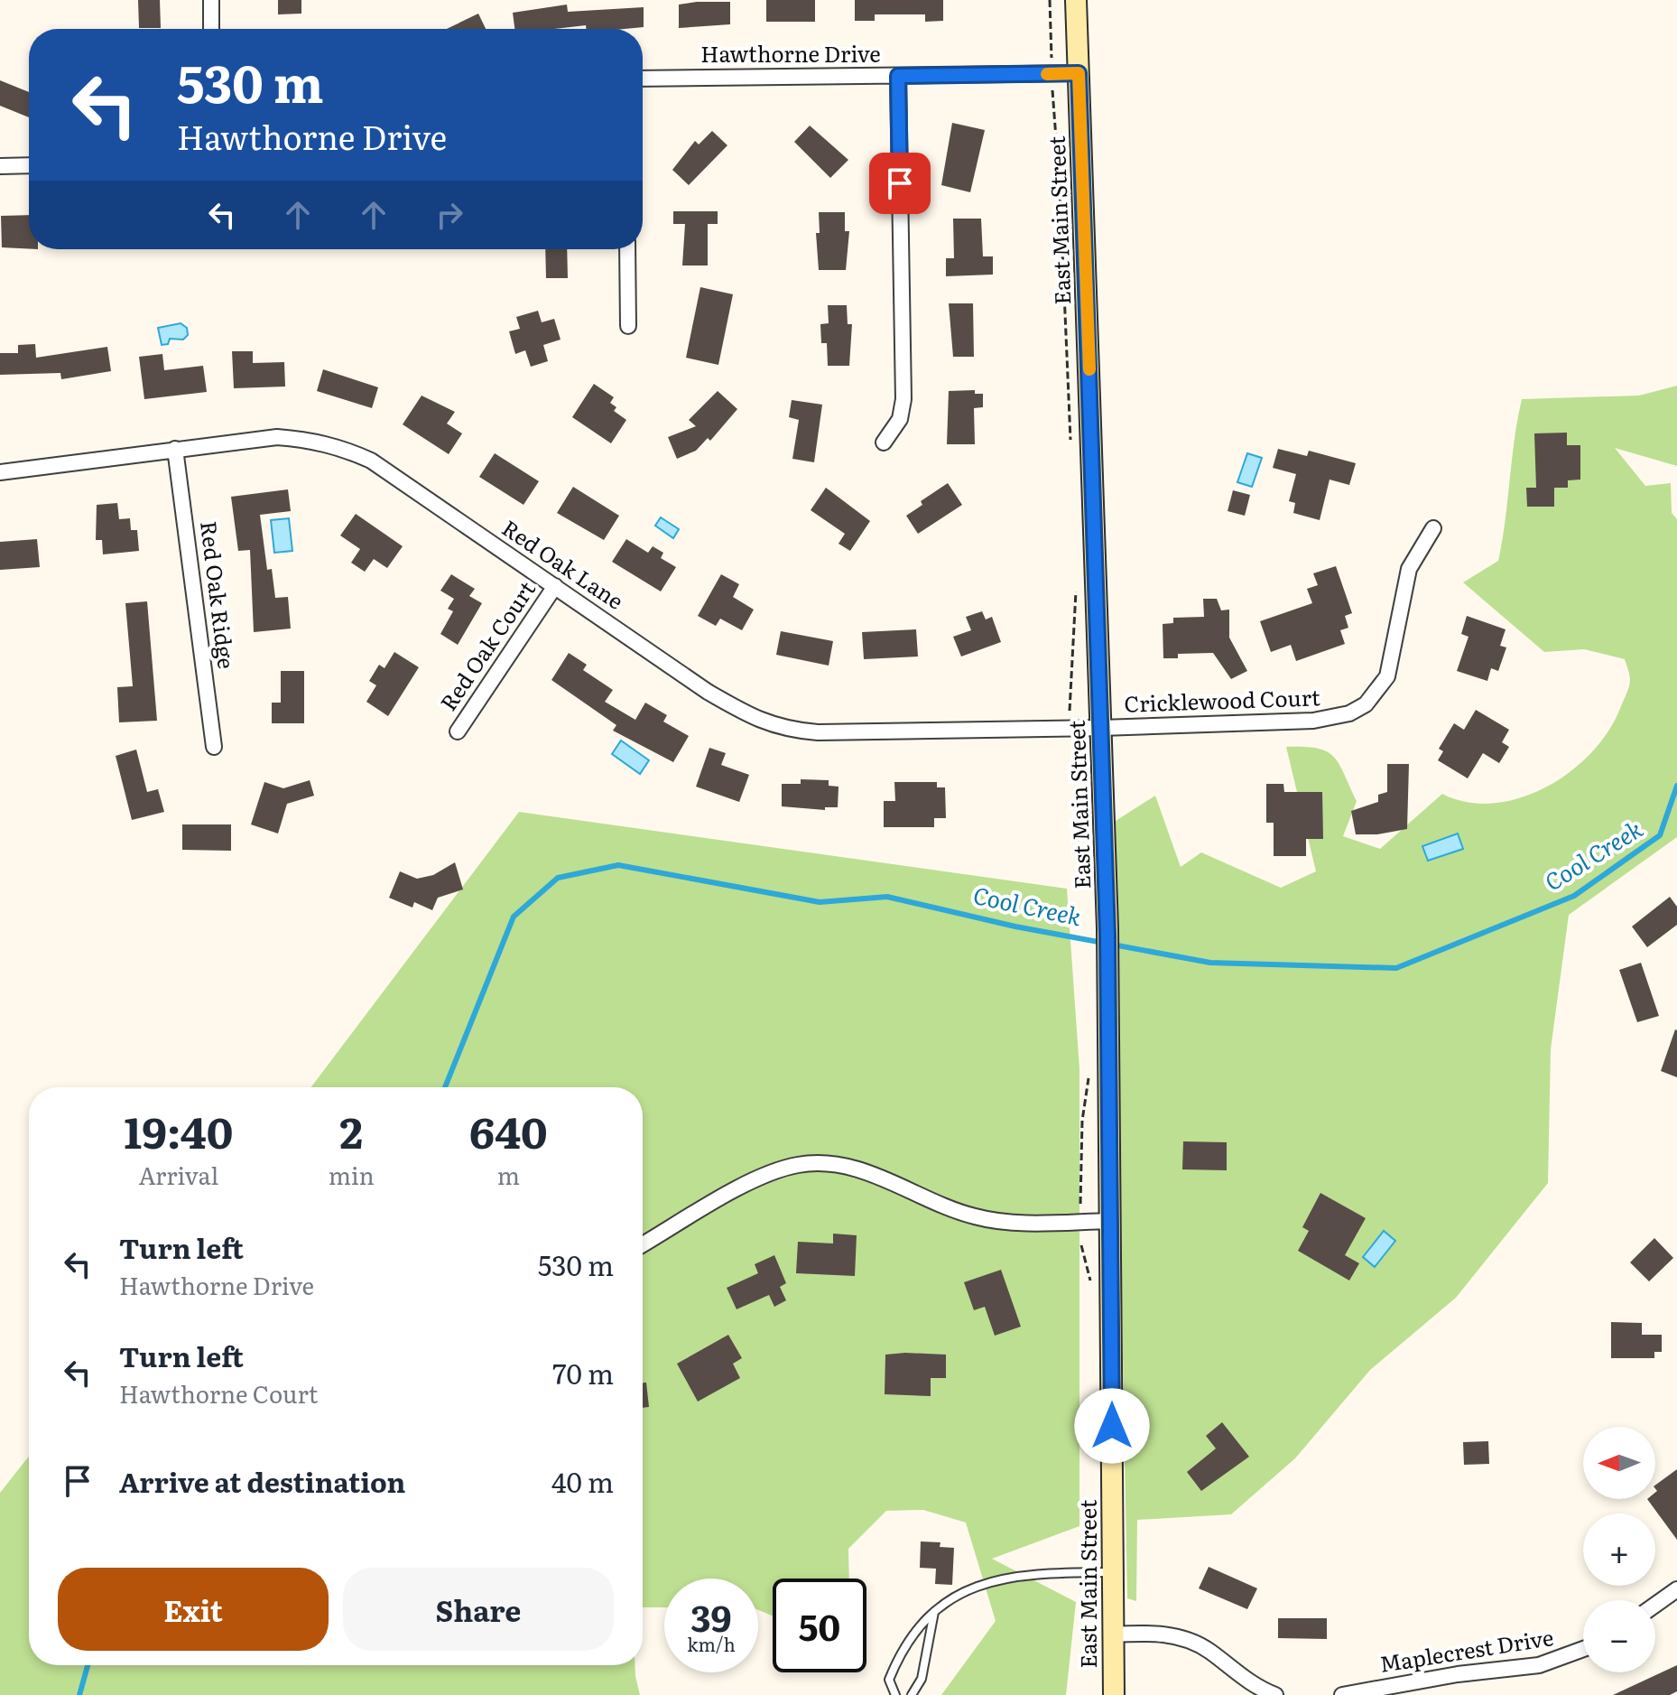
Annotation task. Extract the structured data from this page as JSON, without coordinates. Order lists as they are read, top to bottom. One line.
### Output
{"streets":{"main road":["East Main Street"],"street":["Hawthorne Drive","Red Oak Lane","Red Oak Ridge","Red Oak Court","Cricklewood Court","Maplecrest Drive"]},"crossings":[["Hawthorne Drive","East Main Street"],["East Main Street","Red Oak Lane"],["East Main Street","Cricklewood Court"],["Red Oak Lane","Red Oak Ridge"],["Red Oak Lane","Red Oak Court"],["Red Oak Lane","Cricklewood Court"]],"water":["Cool Creek"],"north":"left","page":{"turn":["530 m","Hawthorne Drive"],"eta":["19:40","Arrival","2","min","640","m"],"list":[{"name":"Turn left","note":"Hawthorne Drive","value":"530 m"},{"name":"Turn left","note":"Hawthorne Court","value":"70 m"},{"name":"Arrive at destination","value":"40 m"}],"map_buttons":["+","−"],"buttons":["Exit","Share"],"speed":"39 km/h","limit":"50"}}
